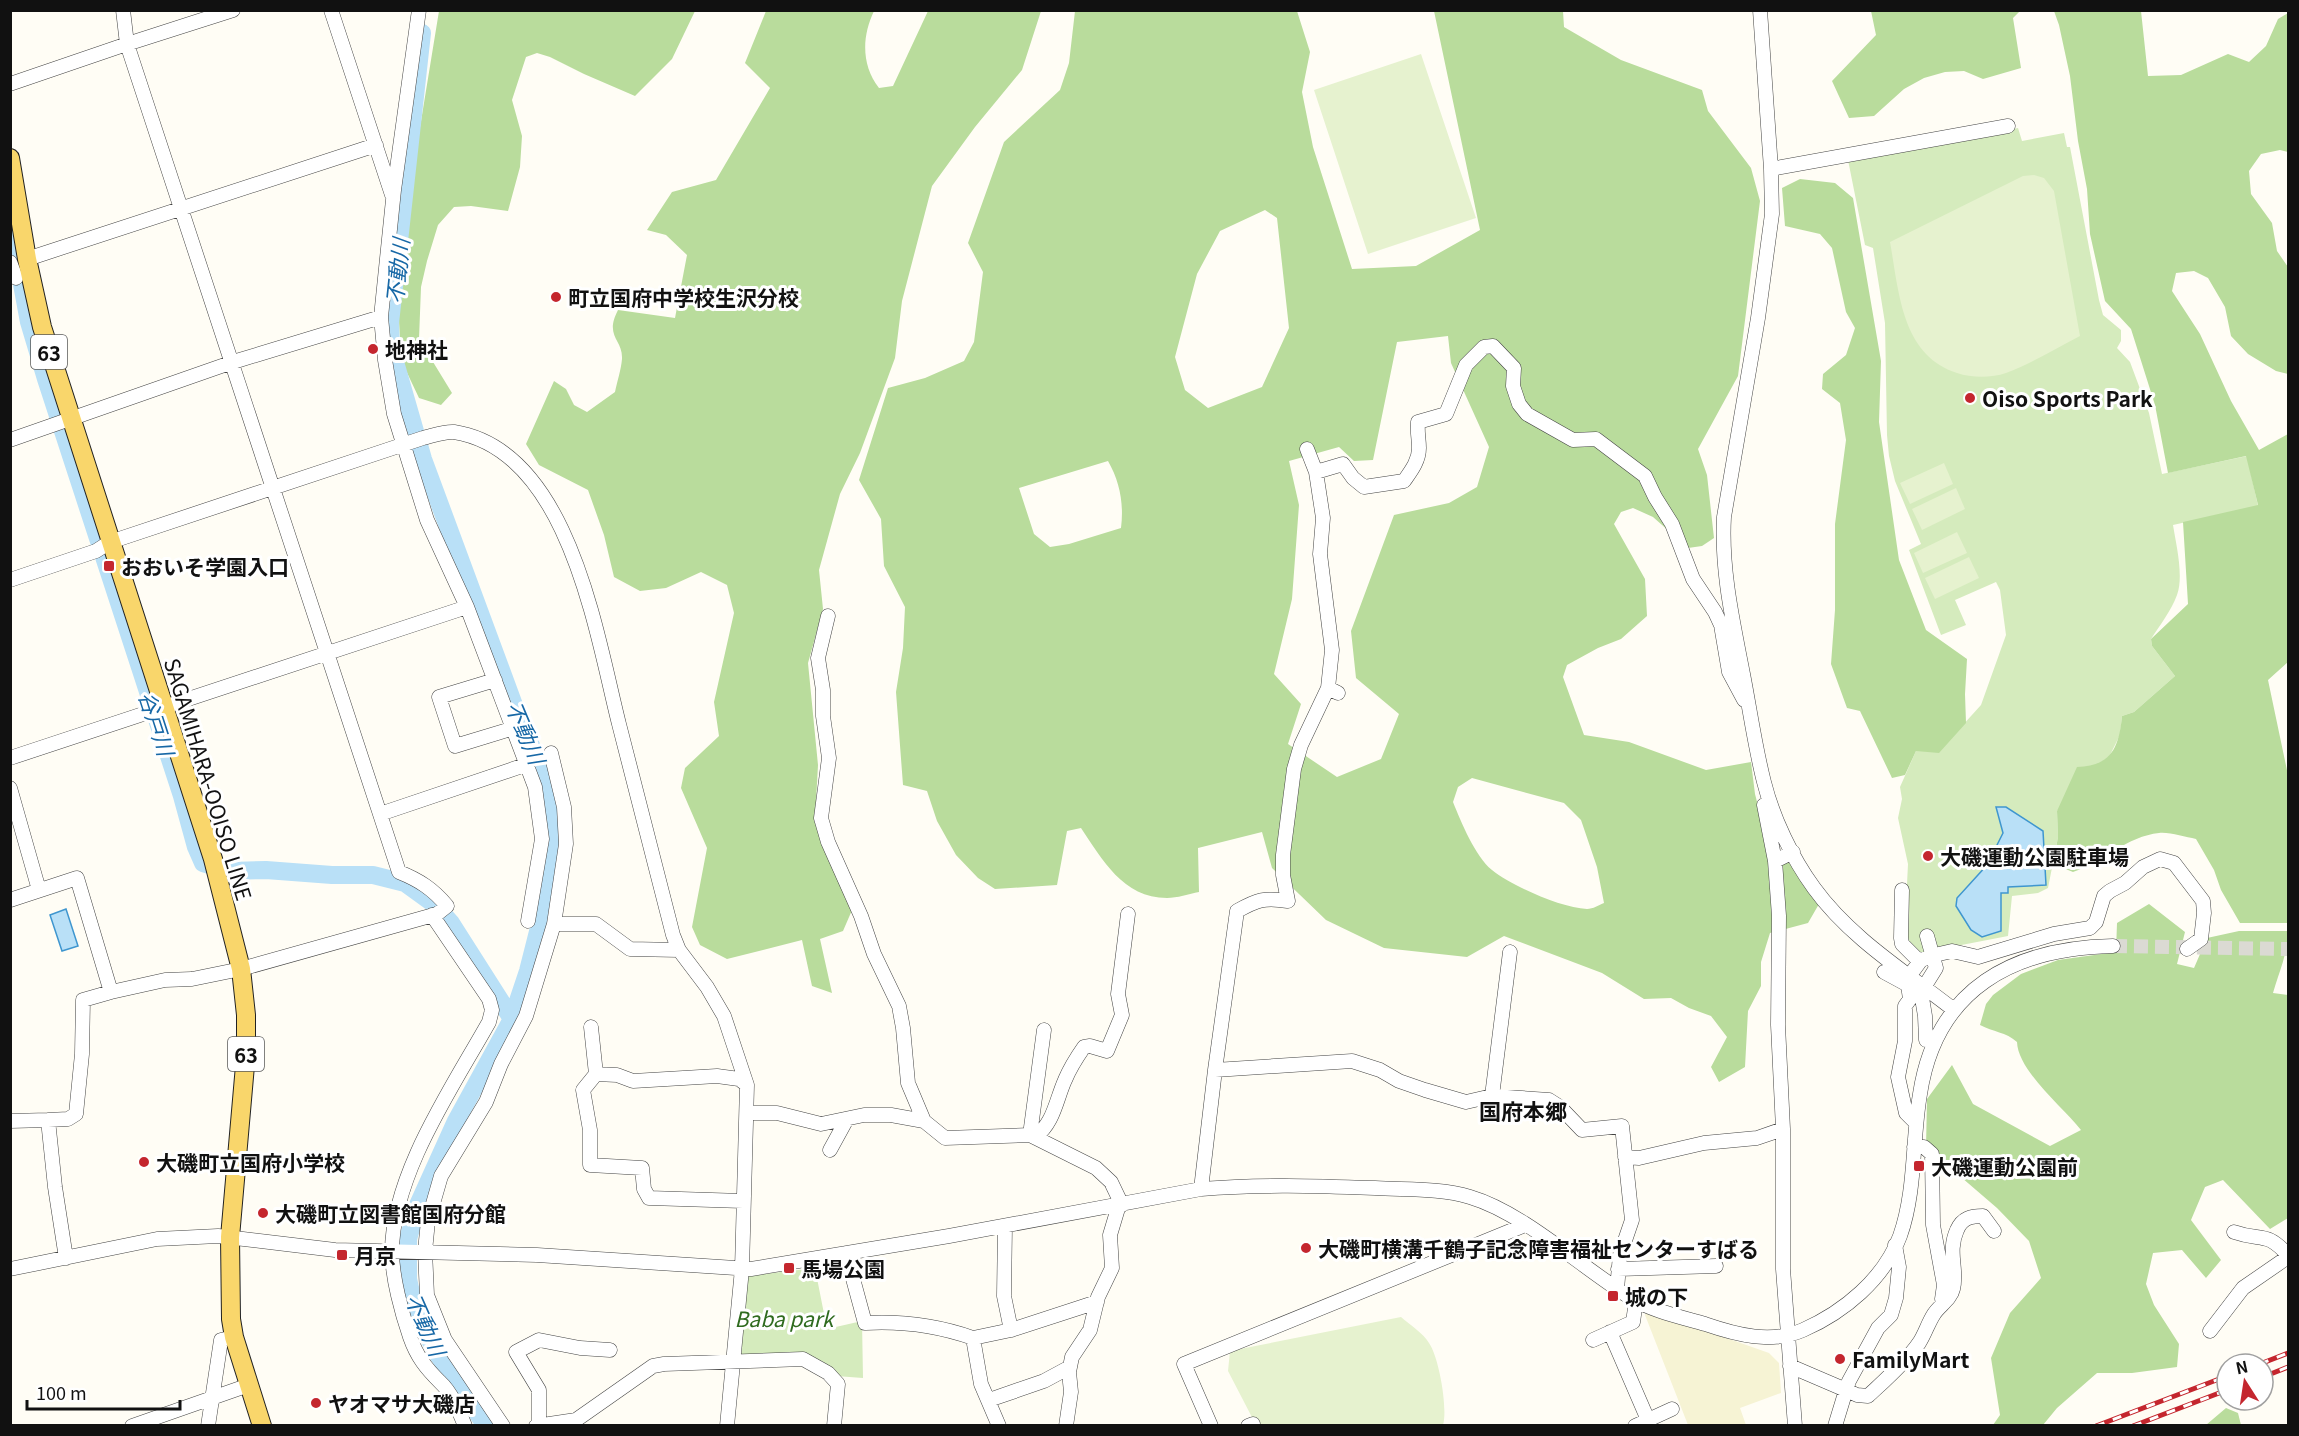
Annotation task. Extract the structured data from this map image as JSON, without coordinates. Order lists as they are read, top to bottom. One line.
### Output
{"streets":{"main road":["63","SAGAMIHARA-OOISO LINE"]},"districts":["国府本郷"],"water":["不動川","谷戸川"],"parks":["Baba park"],"places":{"other":["町立国府中学校生沢分校","地神社","Oiso Sports Park","大磯運動公園駐車場","大磯町立国府小学校","大磯町立図書館国府分館","大磯町横溝千鶴子記念障害福祉センターすばる","FamilyMart","ヤオマサ大磯店"],"transit":["おおいそ学園入口","大磯運動公園前","月京","馬場公園","城の下"]},"scale_bar":"100 m","north":"top"}
